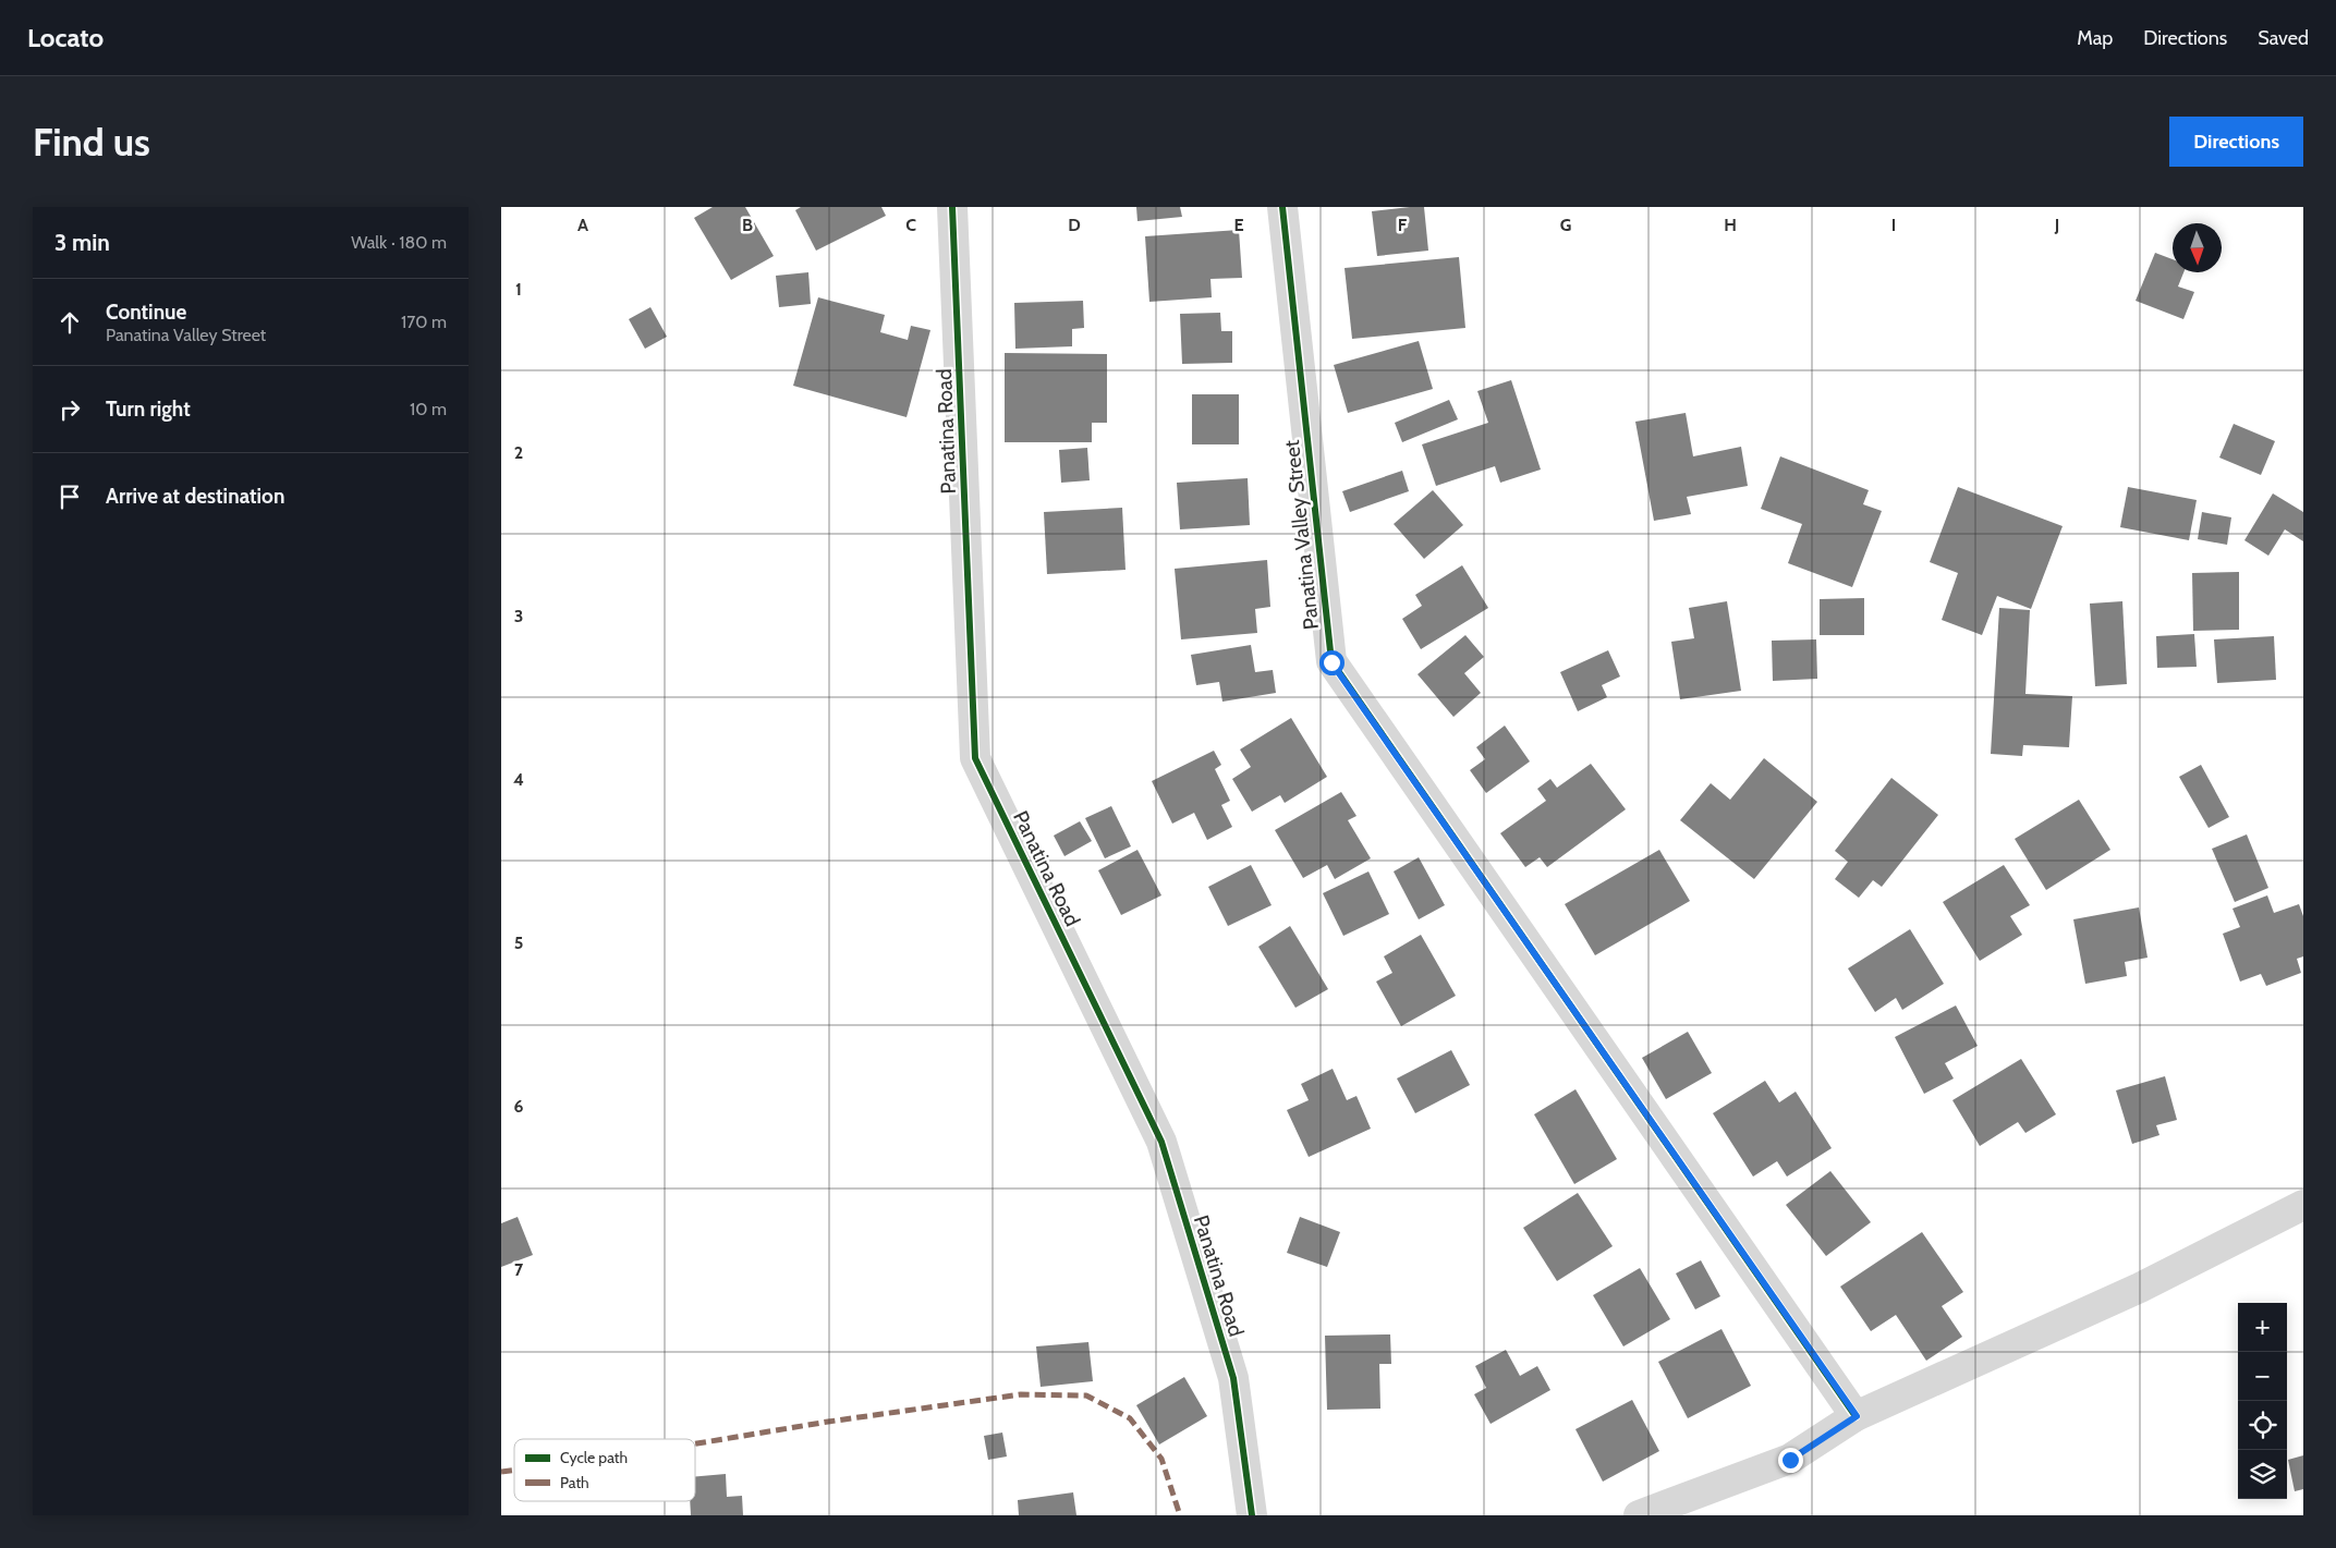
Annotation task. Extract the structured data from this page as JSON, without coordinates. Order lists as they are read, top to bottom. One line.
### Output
{"streets":{"street":["Panatina Road","Panatina Valley Street"]},"legend":["Cycle path","Path"],"north":"bottom","page":{"header":"Locato","nav":["Map","Directions","Saved"],"buttons":"Directions","title":"Find us","heading":["3 min","Walk · 180 m"],"list":[["Continue","Panatina Valley Street","170 m"],["Turn right","10 m"],"Arrive at destination"],"map_buttons":["+","−"]},"grid":{"columns":["A","B","C","D","E","F","G","H","I","J"],"rows":["1","2","3","4","5","6","7"]}}
